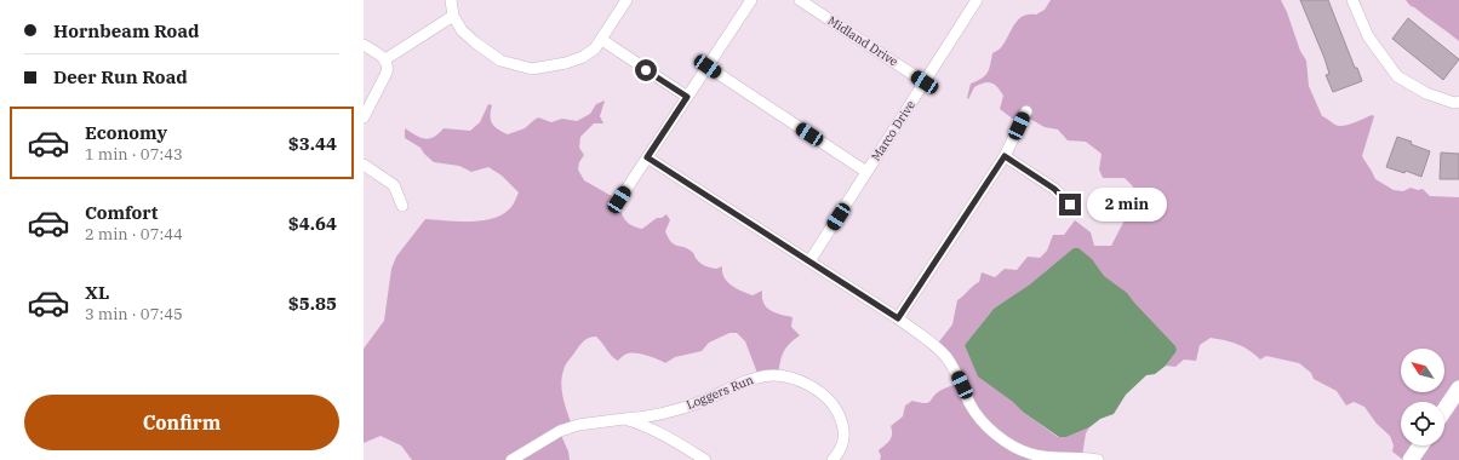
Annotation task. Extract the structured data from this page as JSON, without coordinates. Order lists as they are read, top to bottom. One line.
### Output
{"streets":{"street":["Midland Drive","Marco Drive","Loggers Run"]},"crossings":[["Midland Drive","Marco Drive"]],"north":"top left","page":{"banner":["Hornbeam Road","Deer Run Road"],"list":[{"name":"Economy","note":"1 min · 07:43","value":"$3.44"},{"name":"Comfort","note":"2 min · 07:44","value":"$4.64"},{"name":"XL","note":"3 min · 07:45","value":"$5.85"}],"bubble":"2 min","buttons":"Confirm"}}
